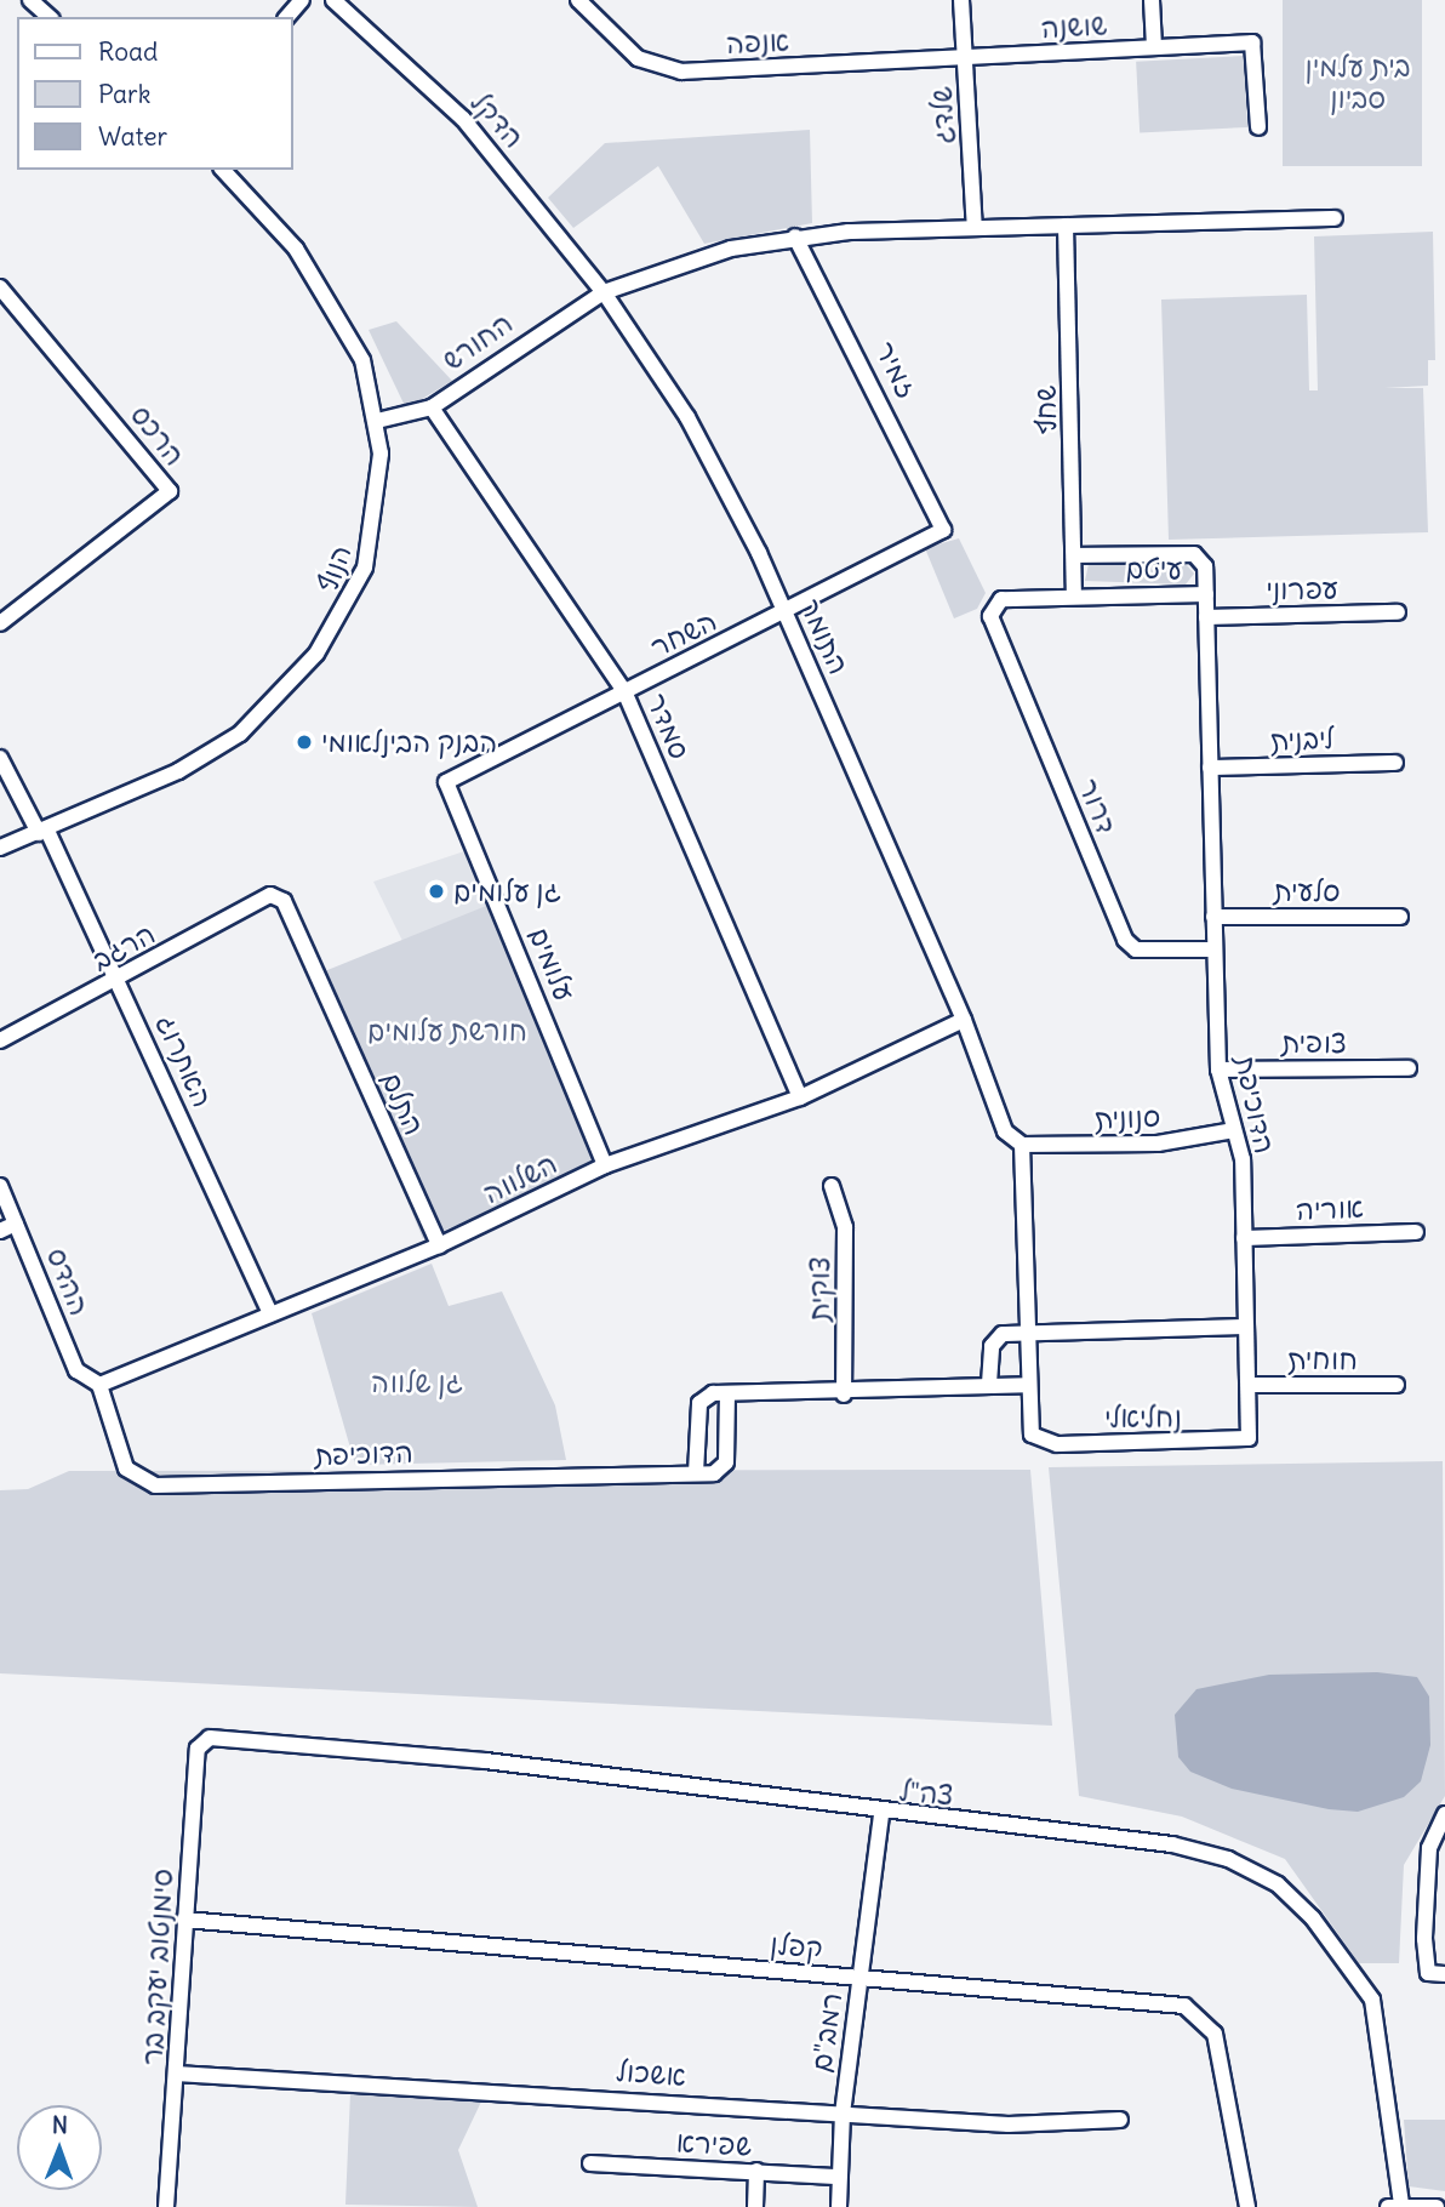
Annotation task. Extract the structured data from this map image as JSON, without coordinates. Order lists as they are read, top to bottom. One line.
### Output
{"streets":{"street":["שושנה","אנפה","שלדג","הדקל","החורש","זמיר","שחף","הרכס","הנוף","עיטם","עפרוני","השחר","התומר","סמדר","ליבנית","דרור","סלעית","הרגב","עלומים","צופית","האתרוג","התלם","הדוכיפת","סנונית","השלווה","אוריה","ההדס","צוקית","חוחית","נחליאלי","צה\"ל","קפלן","סימנטוב יעקב בר","רמב\"ם","אשכול","שפירא"]},"crossings":[["שושנה","אנפה"],["שושנה","שלדג"],["אנפה","שלדג"],["שלדג","החורש"],["הדקל","החורש"],["הדקל","התומר"],["החורש","זמיר"],["החורש","שחף"],["החורש","הנוף"],["החורש","התומר"],["החורש","סמדר"],["זמיר","השחר"],["שחף","עיטם"],["הנוף","האתרוג"],["עיטם","דרור"],["עיטם","הדוכיפת"],["עפרוני","הדוכיפת"],["השחר","התומר"],["השחר","סמדר"],["השחר","עלומים"],["התומר","סנונית"],["התומר","השלווה"],["סמדר","השלווה"],["ליבנית","הדוכיפת"],["דרור","הדוכיפת"],["סלעית","הדוכיפת"],["הרגב","האתרוג"],["הרגב","התלם"],["עלומים","השלווה"],["צופית","הדוכיפת"],["האתרוג","השלווה"],["התלם","השלווה"],["הדוכיפת","סנונית"],["הדוכיפת","השלווה"],["הדוכיפת","אוריה"],["הדוכיפת","ההדס"],["הדוכיפת","חוחית"],["הדוכיפת","נחליאלי"],["השלווה","ההדס"],["צה\"ל","סימנטוב יעקב בר"],["צה\"ל","רמב\"ם"],["קפלן","סימנטוב יעקב בר"],["קפלן","רמב\"ם"],["סימנטוב יעקב בר","אשכול"],["רמב\"ם","אשכול"],["רמב\"ם","שפירא"]],"parks":["בית עלמין סביון","חורשת עלומים","גן שלווה"],"places":["הבנק הבינלאומי","גן עלומים"],"legend":["Road","Park","Water"],"north":"top"}
